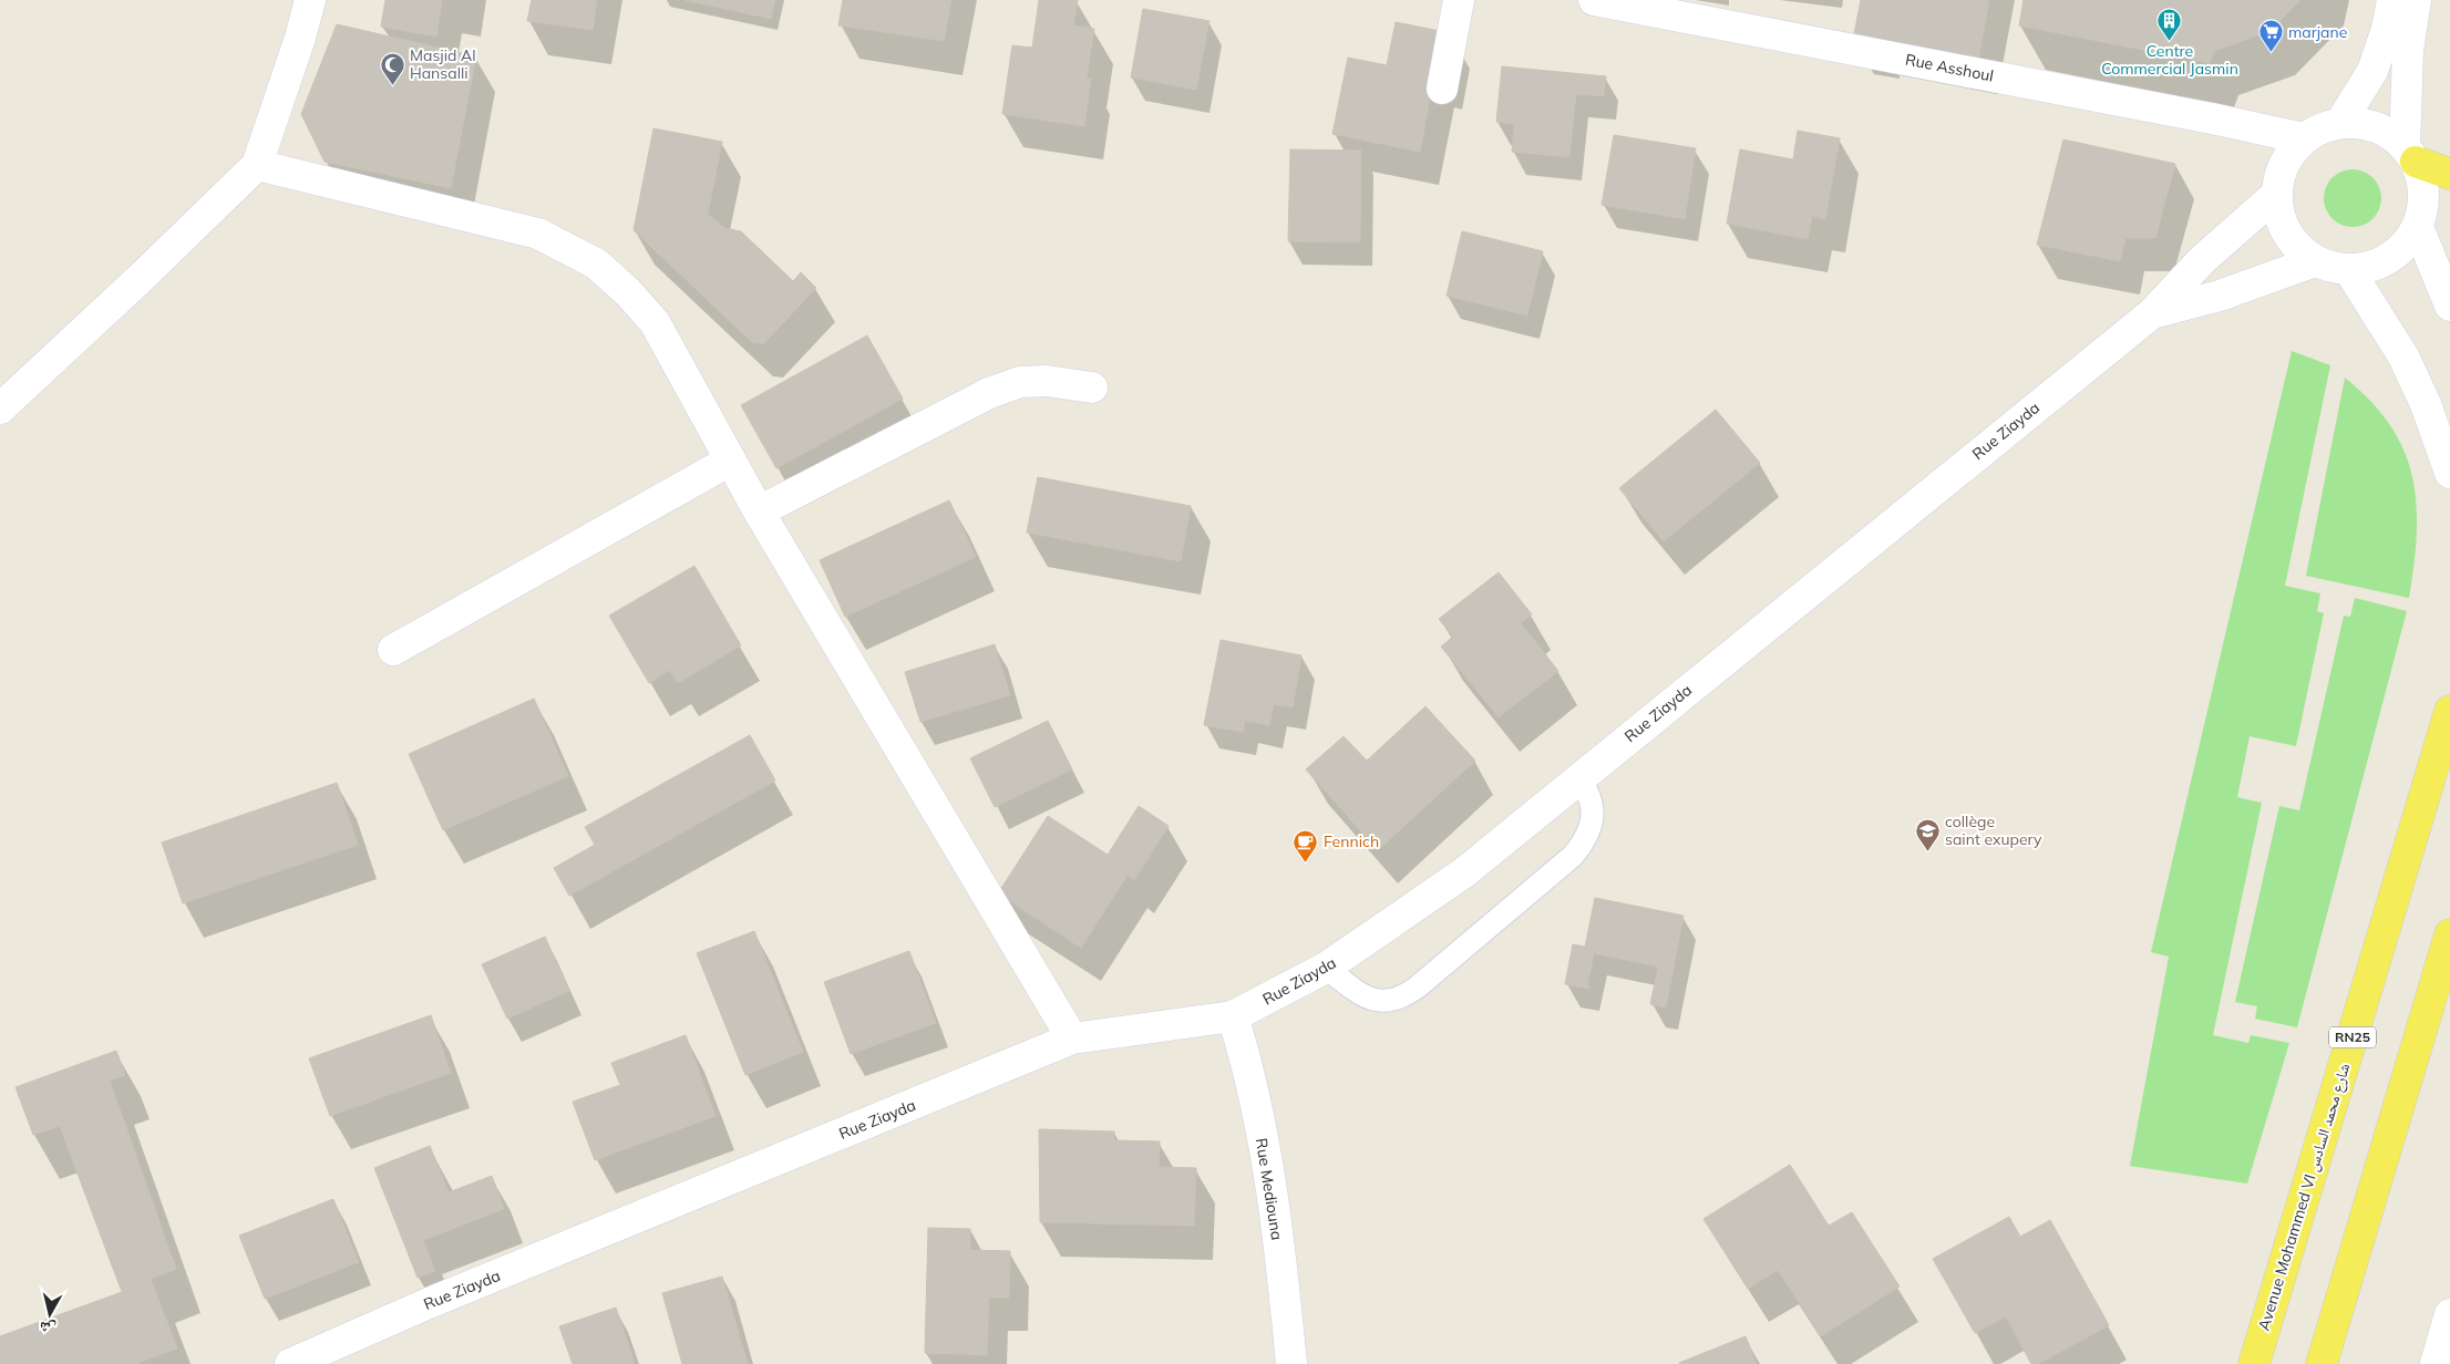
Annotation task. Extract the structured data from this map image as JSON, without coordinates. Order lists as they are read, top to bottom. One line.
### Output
{"streets":{"main road":["RN25","Avenue Mohammed VI شارع محمد السادس"],"street":["Rue Asshoul","Rue Ziayda","Rue Mediouna"]},"crossings":[["Rue Asshoul","Rue Ziayda"],["Rue Ziayda","Rue Mediouna"]],"places":{"building":["Centre Commercial Jasmin"],"supermarket":["marjane"],"mosque":["Masjid Al Hansalli"],"school or university":["collège saint exupery"],"cafe":["Fennich"]},"north":"bottom"}
